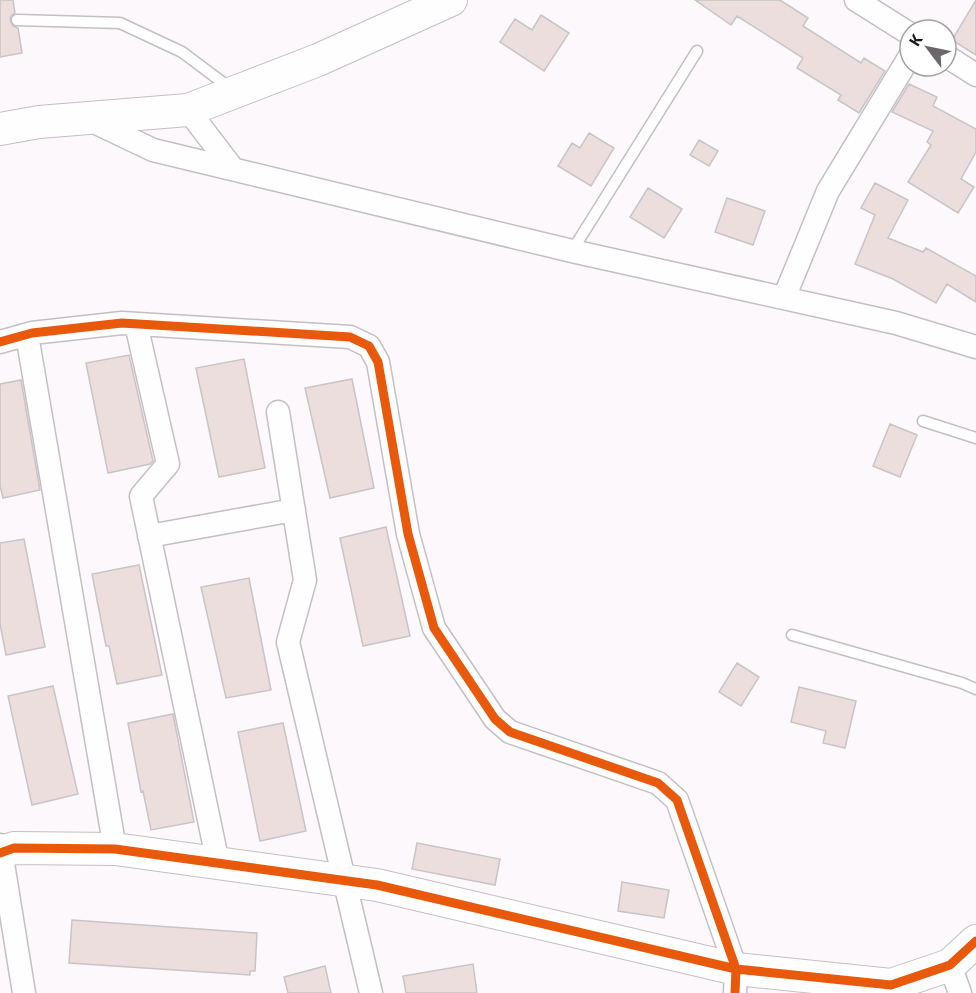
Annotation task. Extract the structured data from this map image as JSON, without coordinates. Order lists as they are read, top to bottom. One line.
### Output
{"north":"top left"}
